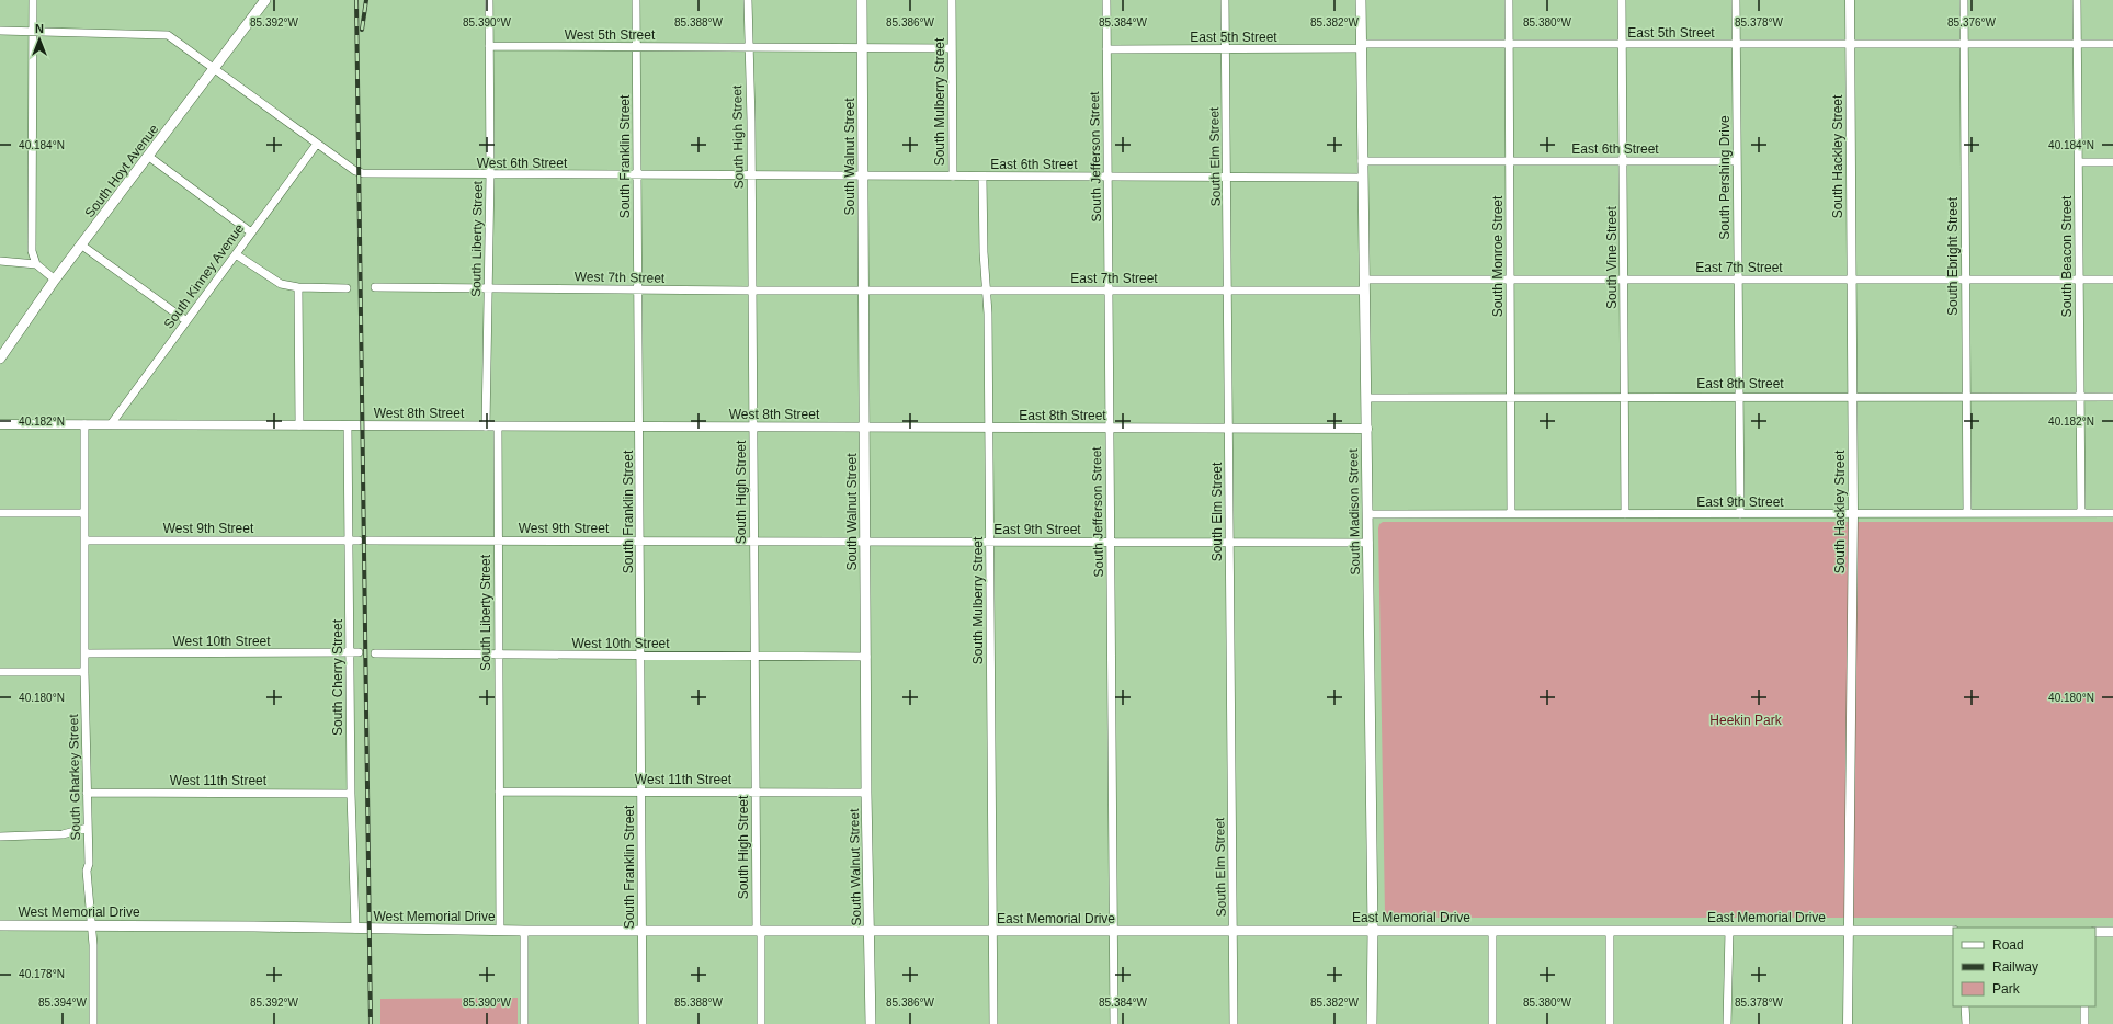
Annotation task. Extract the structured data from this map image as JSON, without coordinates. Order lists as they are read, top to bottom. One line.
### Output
{"streets":{"main road":["South Walnut Street","South Hoyt Avenue","South Madison Street","West Memorial Drive","East Memorial Drive"],"street":["East 5th Street","West 5th Street","South Mulberry Street","South High Street","East 6th Street","South Franklin Street","South Jefferson Street","South Elm Street","South Hackley Street","West 6th Street","South Pershing Drive","South Liberty Street","South Monroe Street","South Ebright Street","South Beacon Street","South Vine Street","East 7th Street","South Kinney Avenue","West 7th Street","East 8th Street","West 8th Street","East 9th Street","West 9th Street","West 10th Street","South Cherry Street","South Gharkey Street","West 11th Street"]},"crossings":[["East 5th Street","South Jefferson Street"],["East 5th Street","South Elm Street"],["East 5th Street","South Hackley Street"],["East 5th Street","South Pershing Drive"],["East 5th Street","South Monroe Street"],["East 5th Street","South Ebright Street"],["East 5th Street","South Beacon Street"],["East 5th Street","South Vine Street"],["East 5th Street","South Madison Street"],["West 5th Street","South High Street"],["West 5th Street","South Franklin Street"],["West 5th Street","South Walnut Street"],["West 5th Street","South Liberty Street"],["South Mulberry Street","East 6th Street"],["South Mulberry Street","East 7th Street"],["South Mulberry Street","East 8th Street"],["South Mulberry Street","East 9th Street"],["South Mulberry Street","East Memorial Drive"],["South High Street","West 6th Street"],["South High Street","West 7th Street"],["South High Street","West 8th Street"],["South High Street","West 9th Street"],["South High Street","West 10th Street"],["South High Street","West 11th Street"],["South High Street","West Memorial Drive"],["East 6th Street","South Walnut Street"],["East 6th Street","South Jefferson Street"],["East 6th Street","South Elm Street"],["East 6th Street","West 6th Street"],["East 6th Street","South Pershing Drive"],["East 6th Street","South Monroe Street"],["East 6th Street","South Vine Street"],["East 6th Street","South Madison Street"],["South Franklin Street","West 6th Street"],["South Franklin Street","West 7th Street"],["South Franklin Street","West 8th Street"],["South Franklin Street","West 9th Street"],["South Franklin Street","West 10th Street"],["South Franklin Street","West 11th Street"],["South Franklin Street","West Memorial Drive"],["South Walnut Street","West 6th Street"],["South Walnut Street","East 7th Street"],["South Walnut Street","West 7th Street"],["South Walnut Street","East 8th Street"],["South Walnut Street","West 8th Street"],["South Walnut Street","East 9th Street"],["South Walnut Street","West 9th Street"],["South Walnut Street","West 10th Street"],["South Walnut Street","West 11th Street"],["South Walnut Street","West Memorial Drive"],["South Walnut Street","East Memorial Drive"],["South Jefferson Street","East 7th Street"],["South Jefferson Street","East 8th Street"],["South Jefferson Street","East 9th Street"],["South Jefferson Street","East Memorial Drive"],["South Elm Street","East 7th Street"],["South Elm Street","East 8th Street"],["South Elm Street","East 9th Street"],["South Elm Street","East Memorial Drive"],["South Hackley Street","East 7th Street"],["South Hackley Street","East 8th Street"],["South Hackley Street","East 9th Street"],["South Hackley Street","East Memorial Drive"],["West 6th Street","South Hoyt Avenue"],["West 6th Street","South Liberty Street"],["West 6th Street","South Kinney Avenue"],["South Pershing Drive","East 7th Street"],["South Pershing Drive","East 8th Street"],["South Pershing Drive","East 9th Street"],["South Liberty Street","West 7th Street"],["South Liberty Street","West 8th Street"],["South Liberty Street","West 9th Street"],["South Liberty Street","West 10th Street"],["South Liberty Street","West 11th Street"],["South Liberty Street","West Memorial Drive"],["South Monroe Street","East 7th Street"],["South Monroe Street","East 8th Street"],["South Monroe Street","East 9th Street"],["South Ebright Street","East 7th Street"],["South Ebright Street","East 8th Street"],["South Ebright Street","East 9th Street"],["South Beacon Street","East 7th Street"],["South Beacon Street","East 8th Street"],["South Beacon Street","East 9th Street"],["South Vine Street","East 7th Street"],["South Vine Street","East 8th Street"],["South Vine Street","East 9th Street"],["East 7th Street","West 7th Street"],["East 7th Street","South Madison Street"],["South Kinney Avenue","West 8th Street"],["East 8th Street","West 8th Street"],["East 8th Street","South Madison Street"],["West 8th Street","South Cherry Street"],["West 8th Street","South Gharkey Street"],["East 9th Street","South Madison Street"],["East 9th Street","West 9th Street"],["South Madison Street","East Memorial Drive"],["West 9th Street","South Cherry Street"],["West 9th Street","South Gharkey Street"],["West 10th Street","South Cherry Street"],["West 10th Street","South Gharkey Street"],["South Cherry Street","West 11th Street"],["South Cherry Street","West Memorial Drive"],["South Gharkey Street","West 11th Street"],["South Gharkey Street","West Memorial Drive"],["West Memorial Drive","East Memorial Drive"]],"parks":["Heekin Park"],"legend":["Road","Railway","Park"],"north":"top","coordinates":["85.392°W","85.390°W","85.388°W","85.386°W","85.384°W","85.382°W","85.380°W","85.378°W","85.376°W","40.184°N","40.182°N","40.180°N","40.178°N","85.394°W"]}
